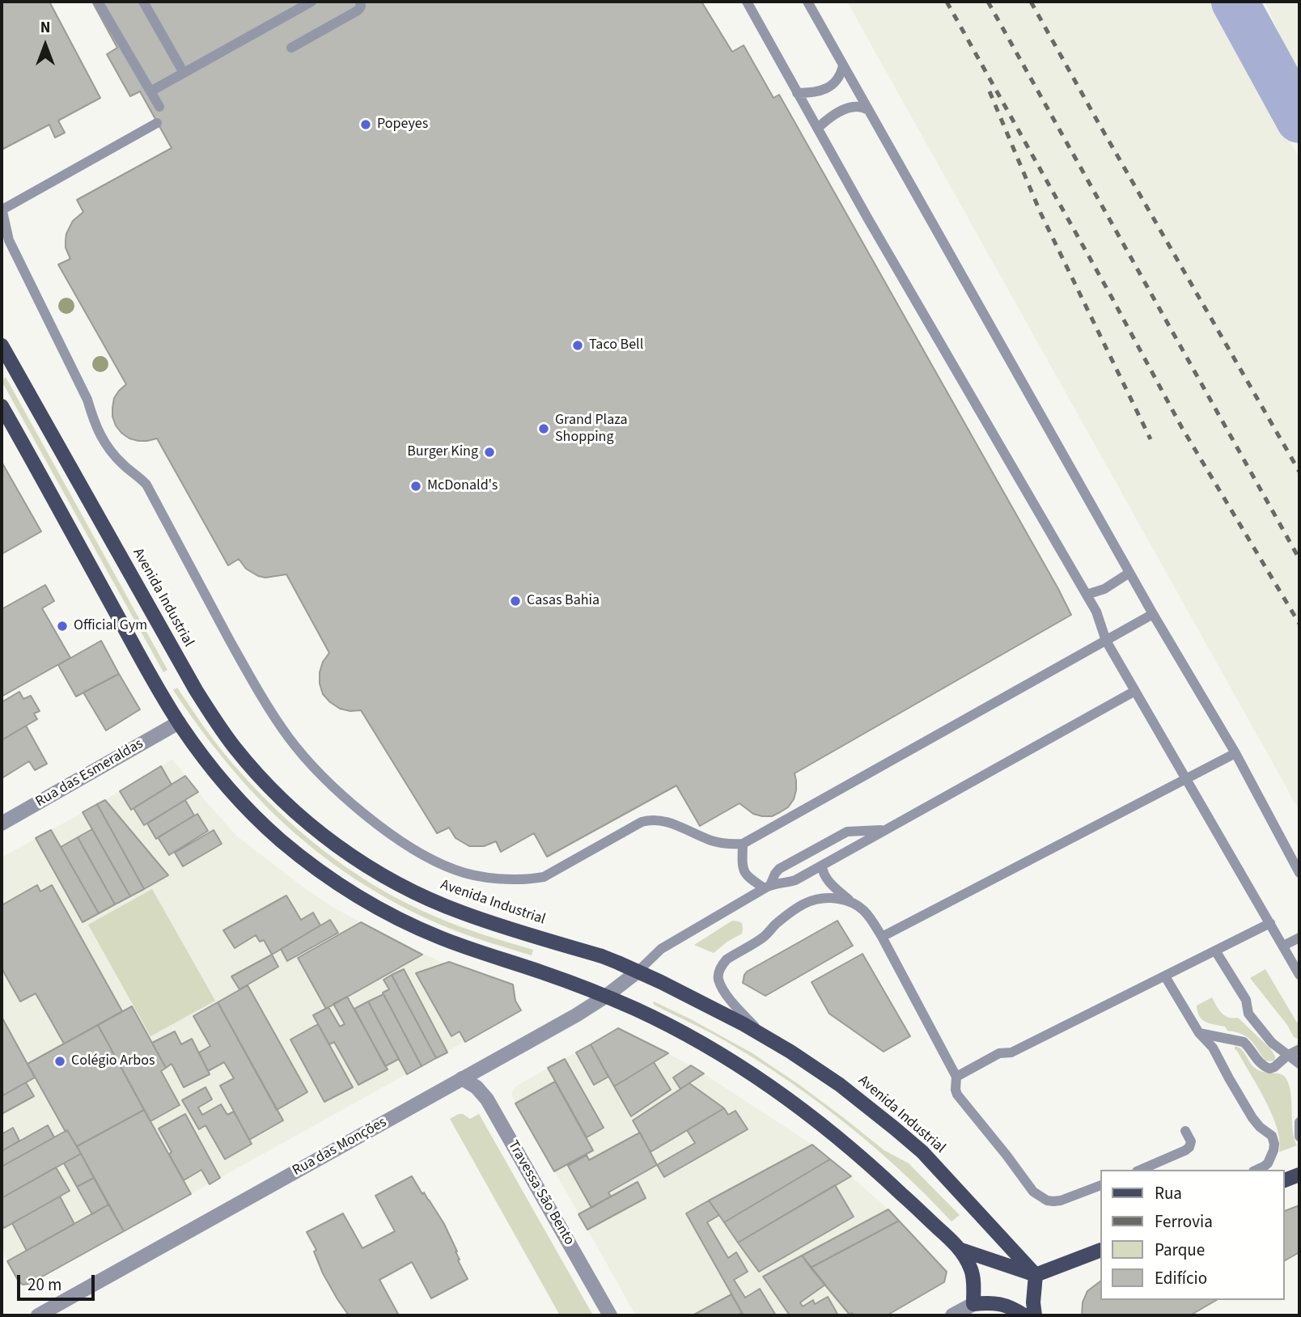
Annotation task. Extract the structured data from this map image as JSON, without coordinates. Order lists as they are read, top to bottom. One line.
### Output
{"streets":{"main road":["Avenida Industrial"],"street":["Rua das Esmeraldas","Rua das Monções","Travessa São Bento"]},"crossings":[["Avenida Industrial","Rua das Monções"],["Rua das Monções","Travessa São Bento"]],"places":["Popeyes","Taco Bell","Grand Plaza Shopping","Burger King","McDonald's","Casas Bahia","Official Gym","Colégio Arbos"],"legend":["Rua","Ferrovia","Parque","Edifício"],"scale_bar":"20 m","north":"top"}
